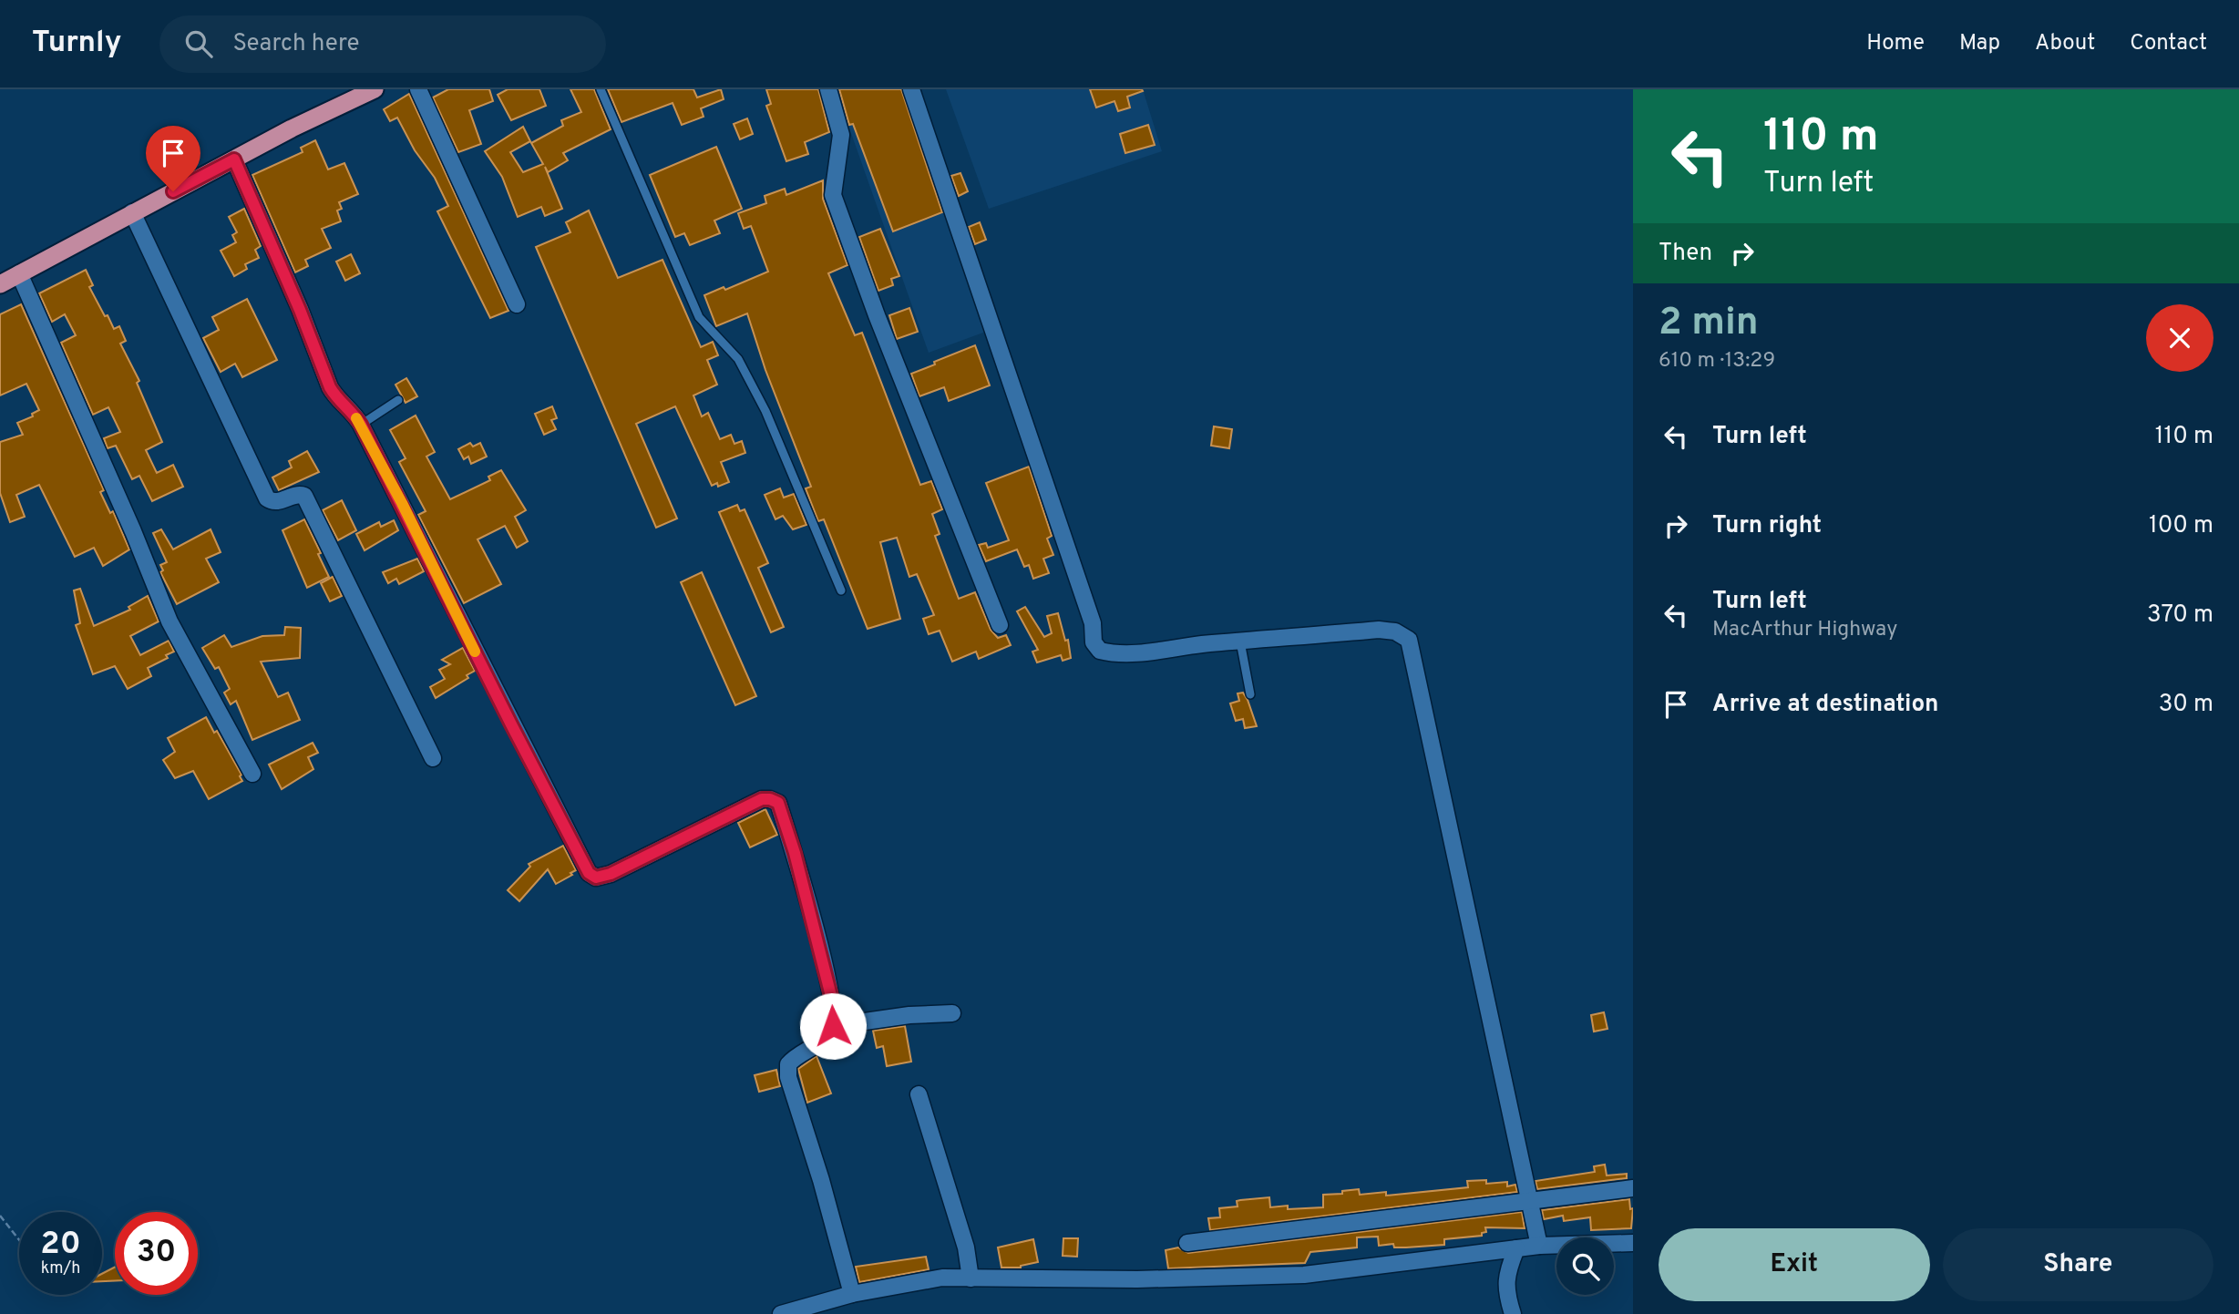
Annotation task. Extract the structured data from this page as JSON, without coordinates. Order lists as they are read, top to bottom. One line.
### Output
{"page":{"header":"Turnly","search":"Search here","nav":["Home","Map","About","Contact"],"turn":["110 m","Turn left"],"then":"Then","heading":["2 min","610 m · 13:29"],"list":[{"name":"Turn left","value":"110 m"},{"name":"Turn right","value":"100 m"},{"name":"Turn left","note":"MacArthur Highway","value":"370 m"},{"name":"Arrive at destination","value":"30 m"}],"speed":"20 km/h","limit":"30","buttons":["Exit","Share"]}}
